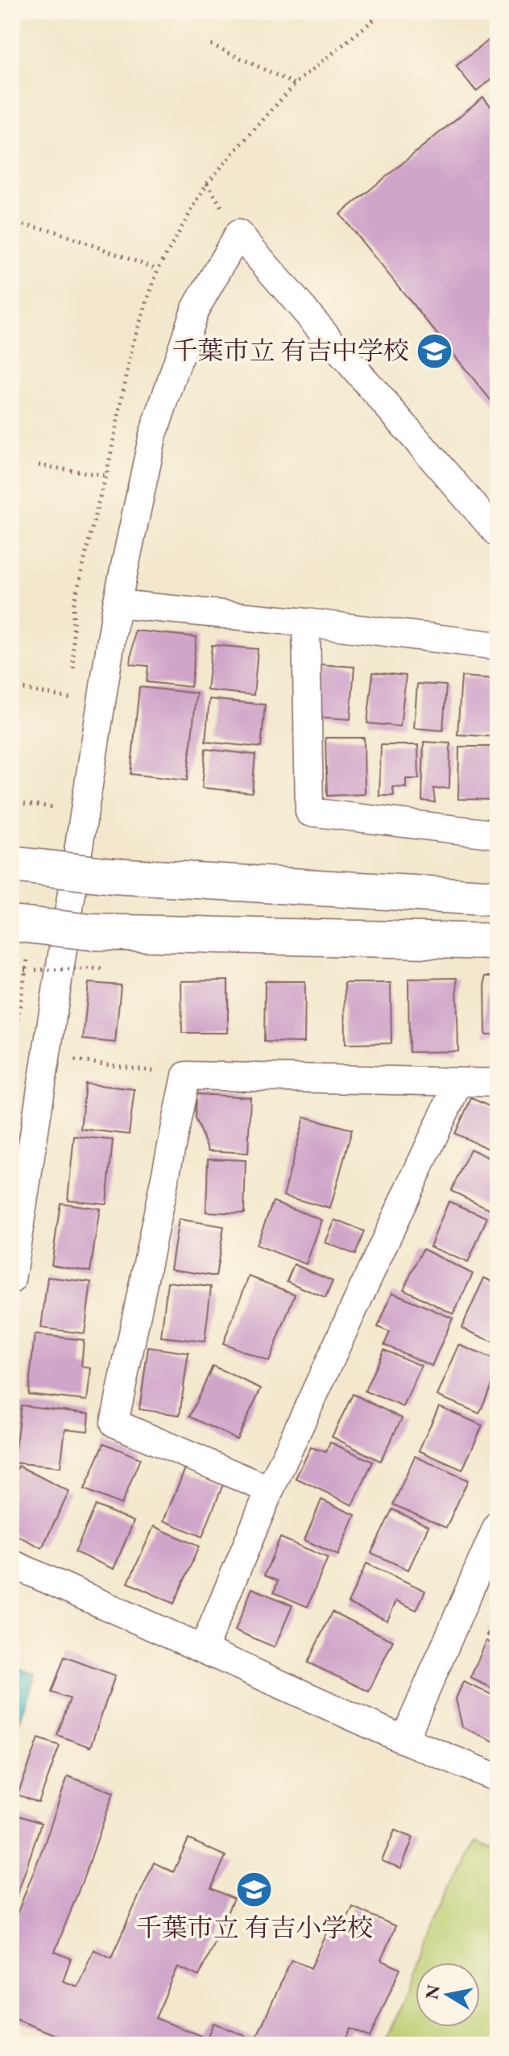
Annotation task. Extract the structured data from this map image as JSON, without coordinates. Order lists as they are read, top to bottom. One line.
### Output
{"places":{"school or university":["千葉市立 有吉中学校","千葉市立 有吉小学校"]},"north":"left"}
